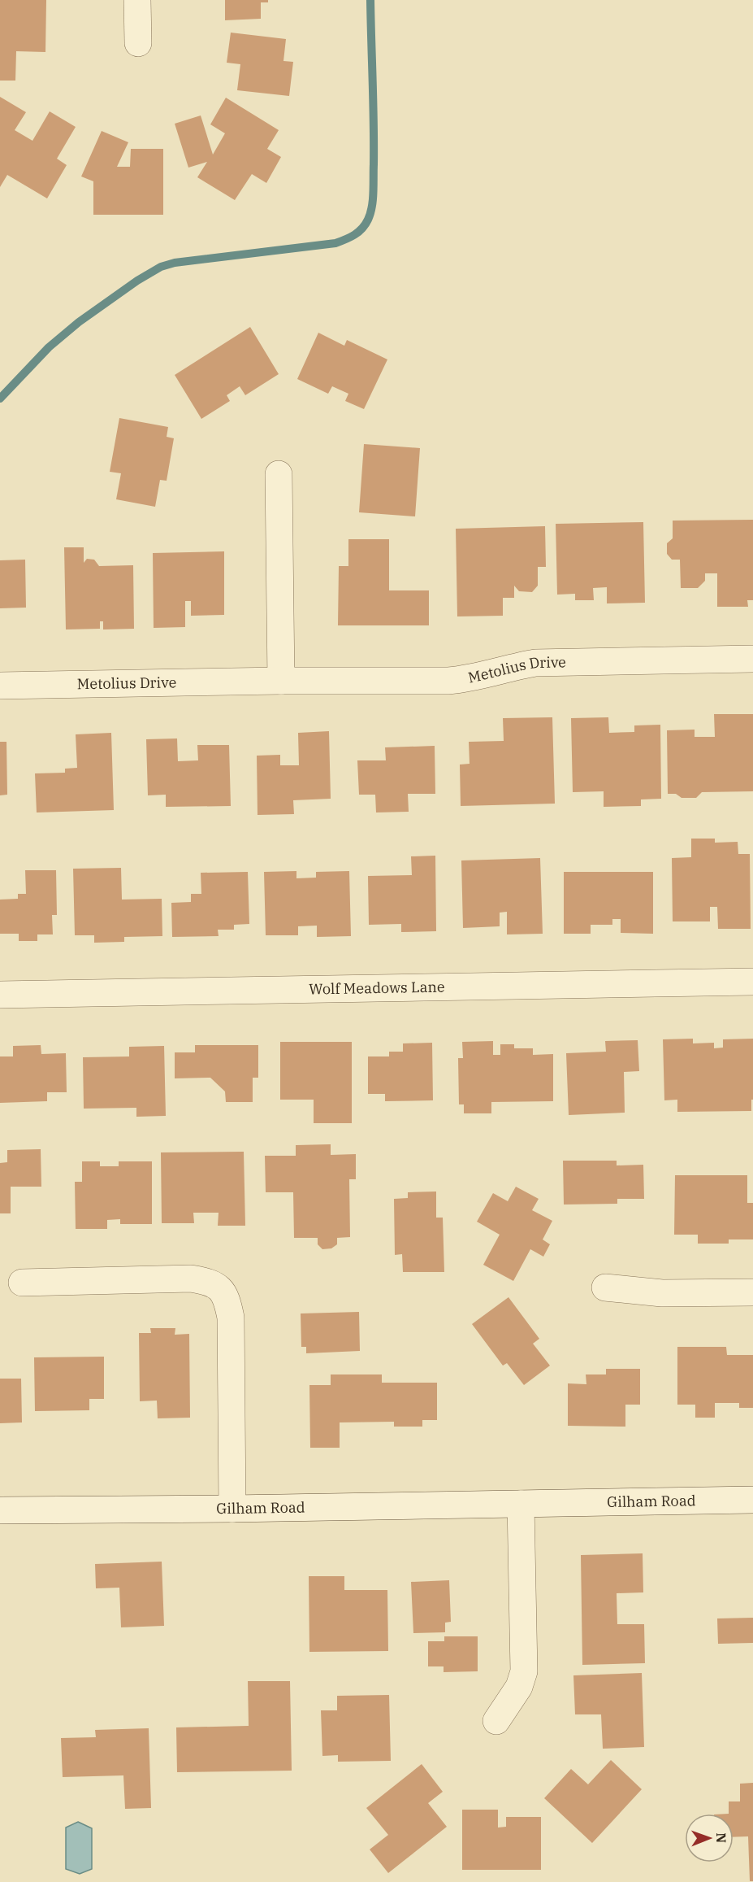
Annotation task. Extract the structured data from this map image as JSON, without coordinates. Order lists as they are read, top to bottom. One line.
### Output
{"streets":{"street":["Metolius Drive","Wolf Meadows Lane","Gilham Road"]},"north":"right"}
